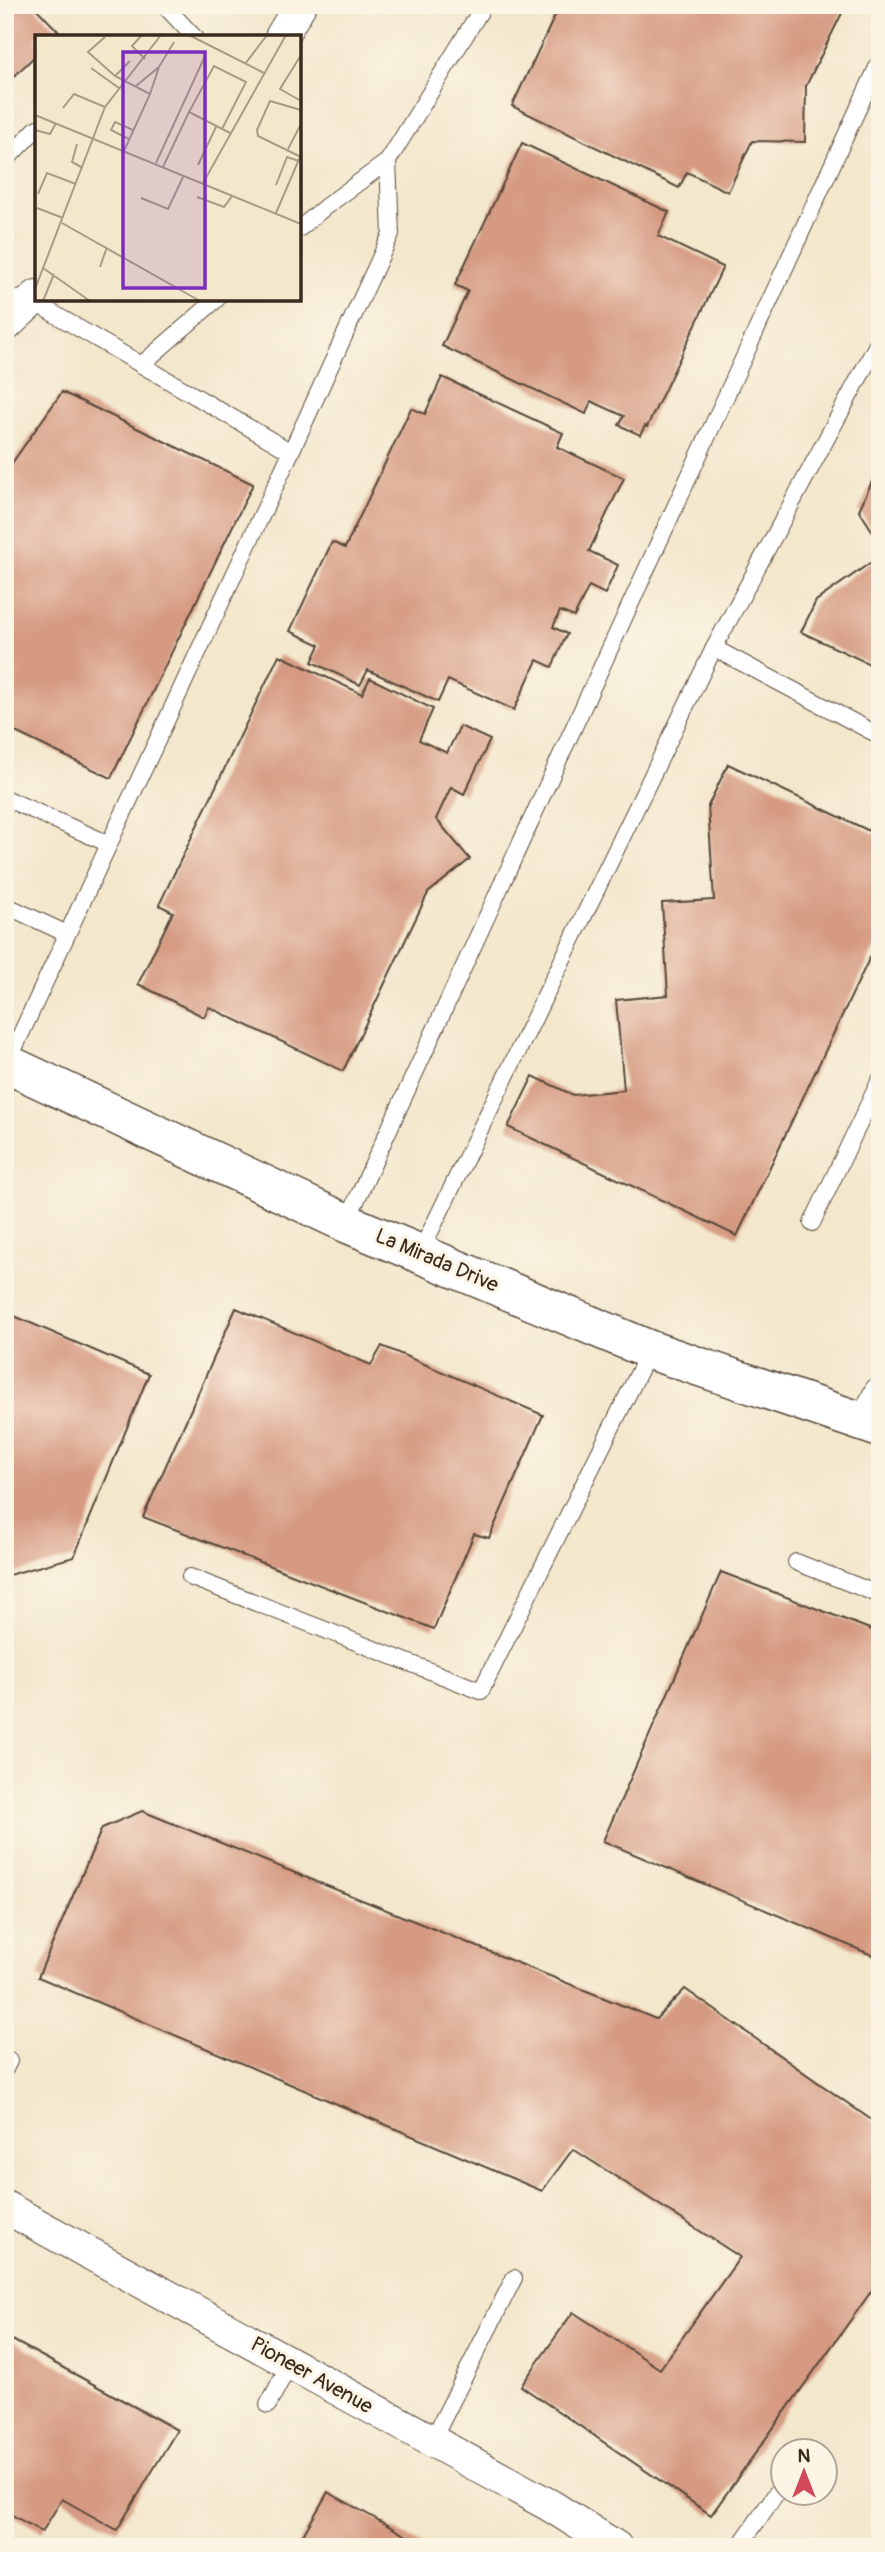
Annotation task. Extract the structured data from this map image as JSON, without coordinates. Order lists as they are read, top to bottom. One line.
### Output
{"streets":{"main road":["La Mirada Drive"],"street":["Pioneer Avenue"]},"north":"top"}
